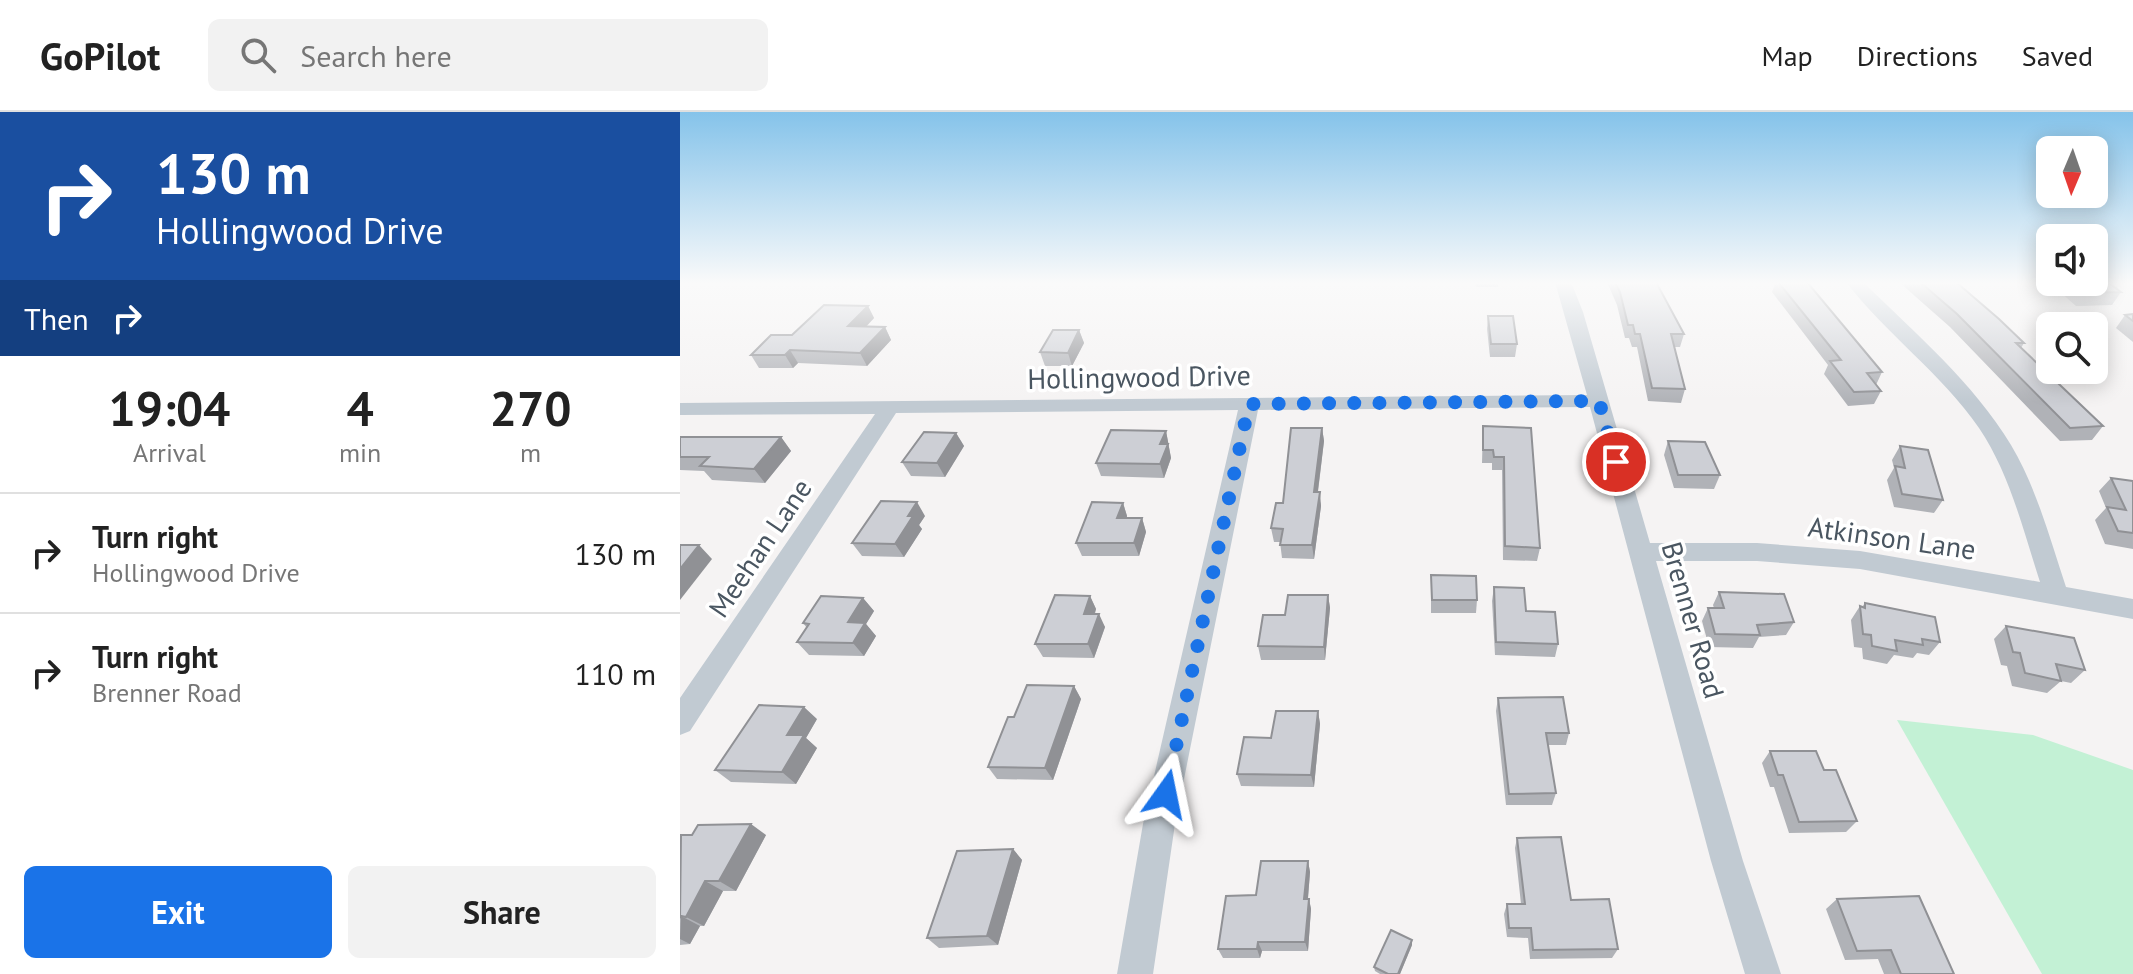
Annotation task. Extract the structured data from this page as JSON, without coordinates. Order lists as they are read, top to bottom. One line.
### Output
{"streets":{"street":["Hollingwood Drive","Atkinson Lane","Meehan Lane","Brenner Road"]},"crossings":[["Hollingwood Drive","Meehan Lane"],["Hollingwood Drive","Brenner Road"],["Atkinson Lane","Brenner Road"]],"north":"bottom","page":{"header":"GoPilot","search":"Search here","nav":["Map","Directions","Saved"],"turn":["130 m","Hollingwood Drive"],"then":"Then","eta":["19:04","Arrival","4","min","270","m"],"list":[{"name":"Turn right","note":"Hollingwood Drive","value":"130 m"},{"name":"Turn right","note":"Brenner Road","value":"110 m"}],"buttons":["Exit","Share"]}}
